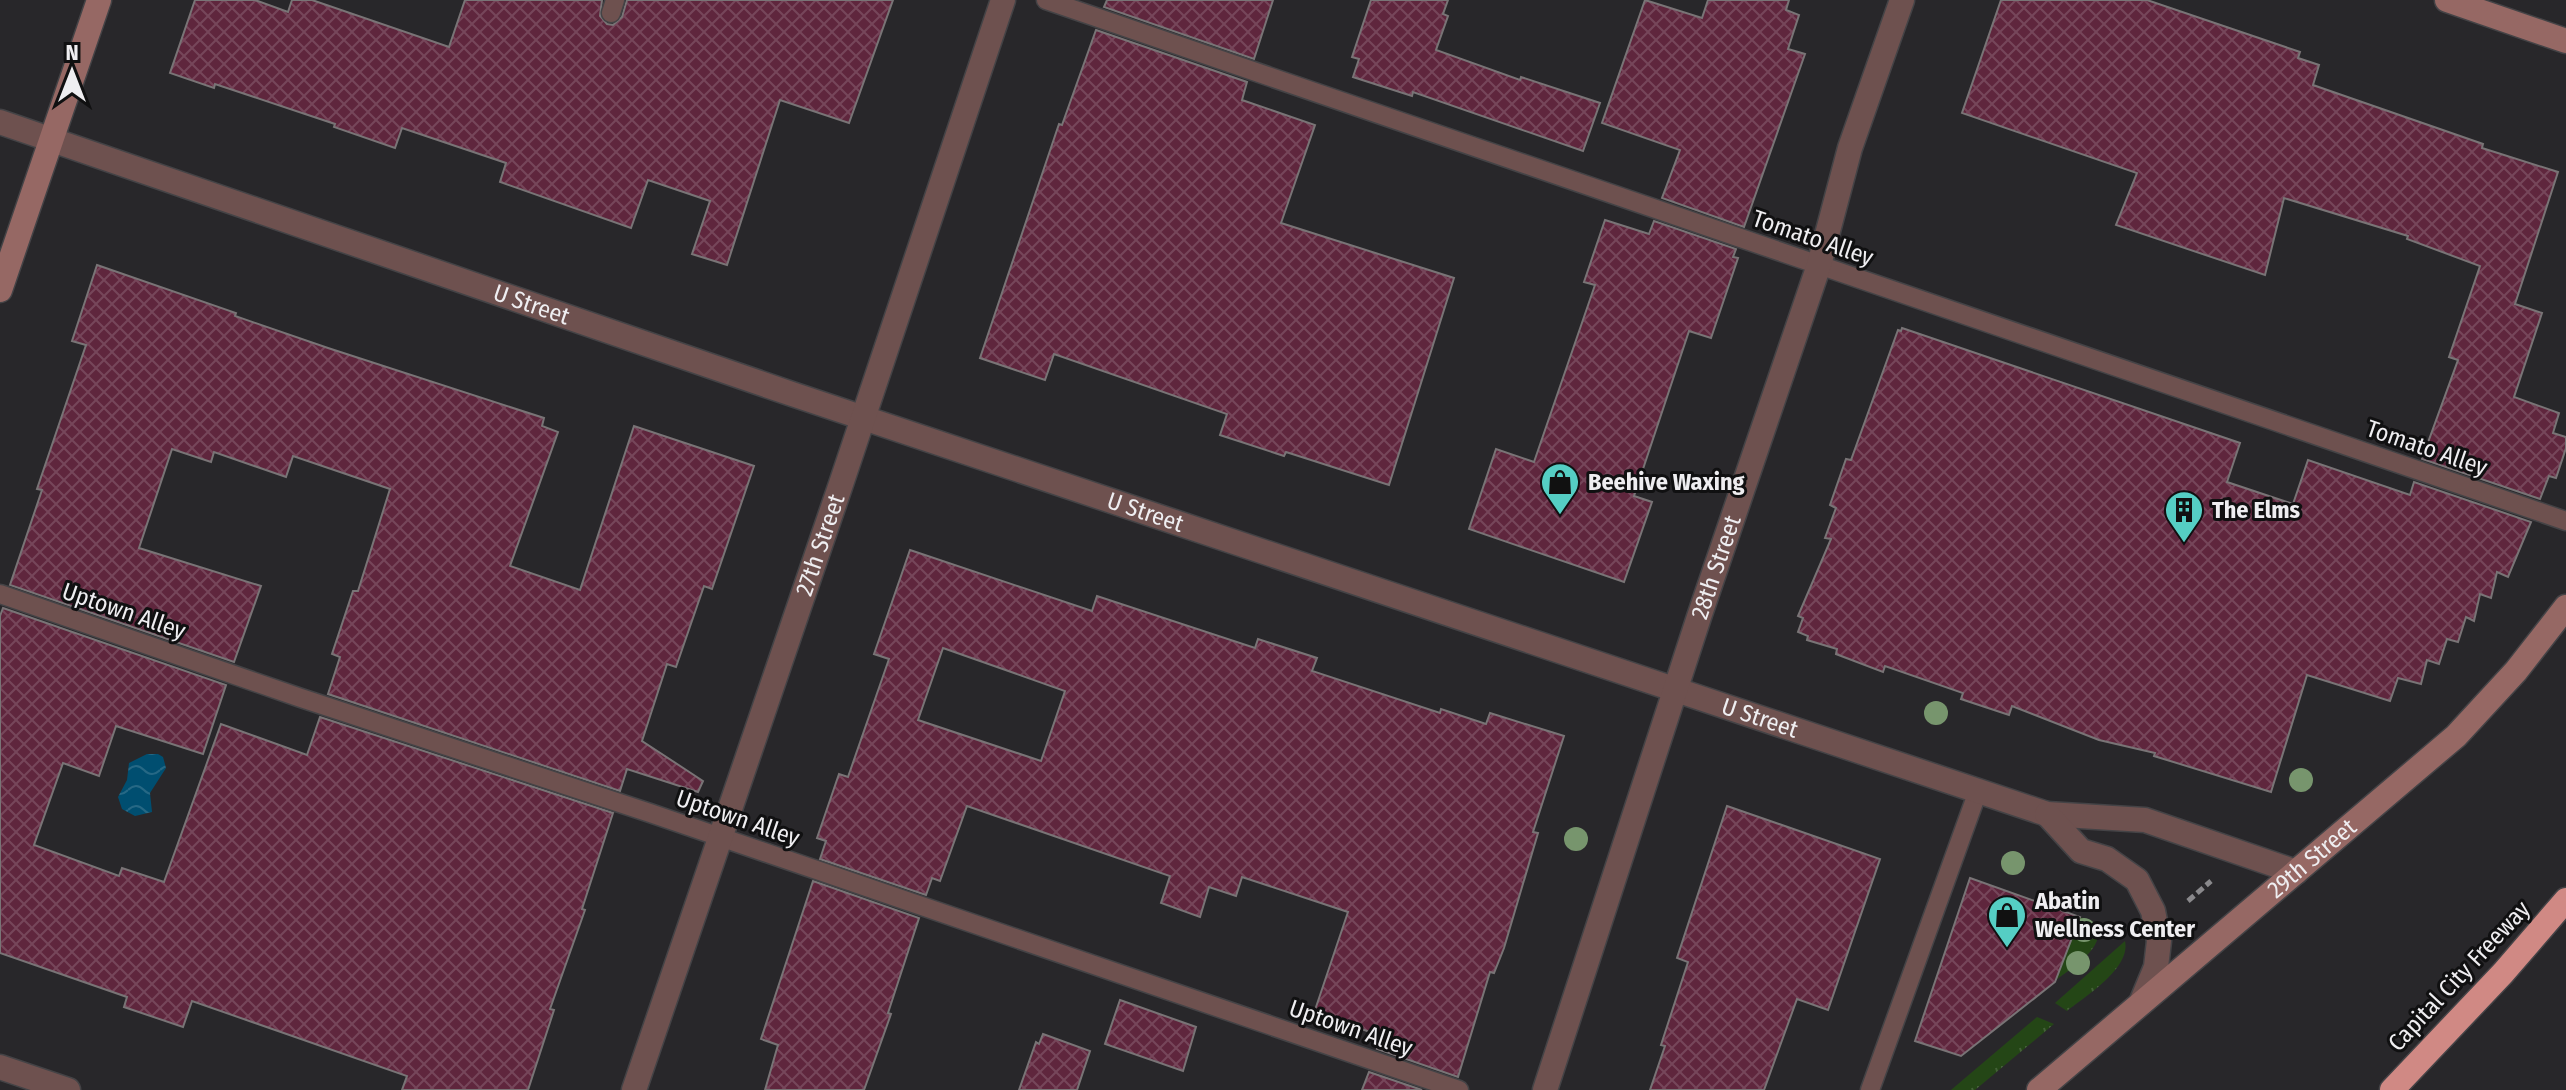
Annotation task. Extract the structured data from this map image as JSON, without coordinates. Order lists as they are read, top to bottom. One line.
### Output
{"streets":{"highway":["Capital City Freeway"],"main road":["29th Street"],"street":["U Street","27th Street","28th Street"],"lane":["Tomato Alley","Uptown Alley"]},"crossings":[["Tomato Alley","28th Street"],["U Street","27th Street"],["U Street","28th Street"],["U Street","29th Street"],["27th Street","Uptown Alley"]],"places":{"shop":["Beehive Waxing","Abatin Wellness Center"],"building":["The Elms"]},"north":"top"}
